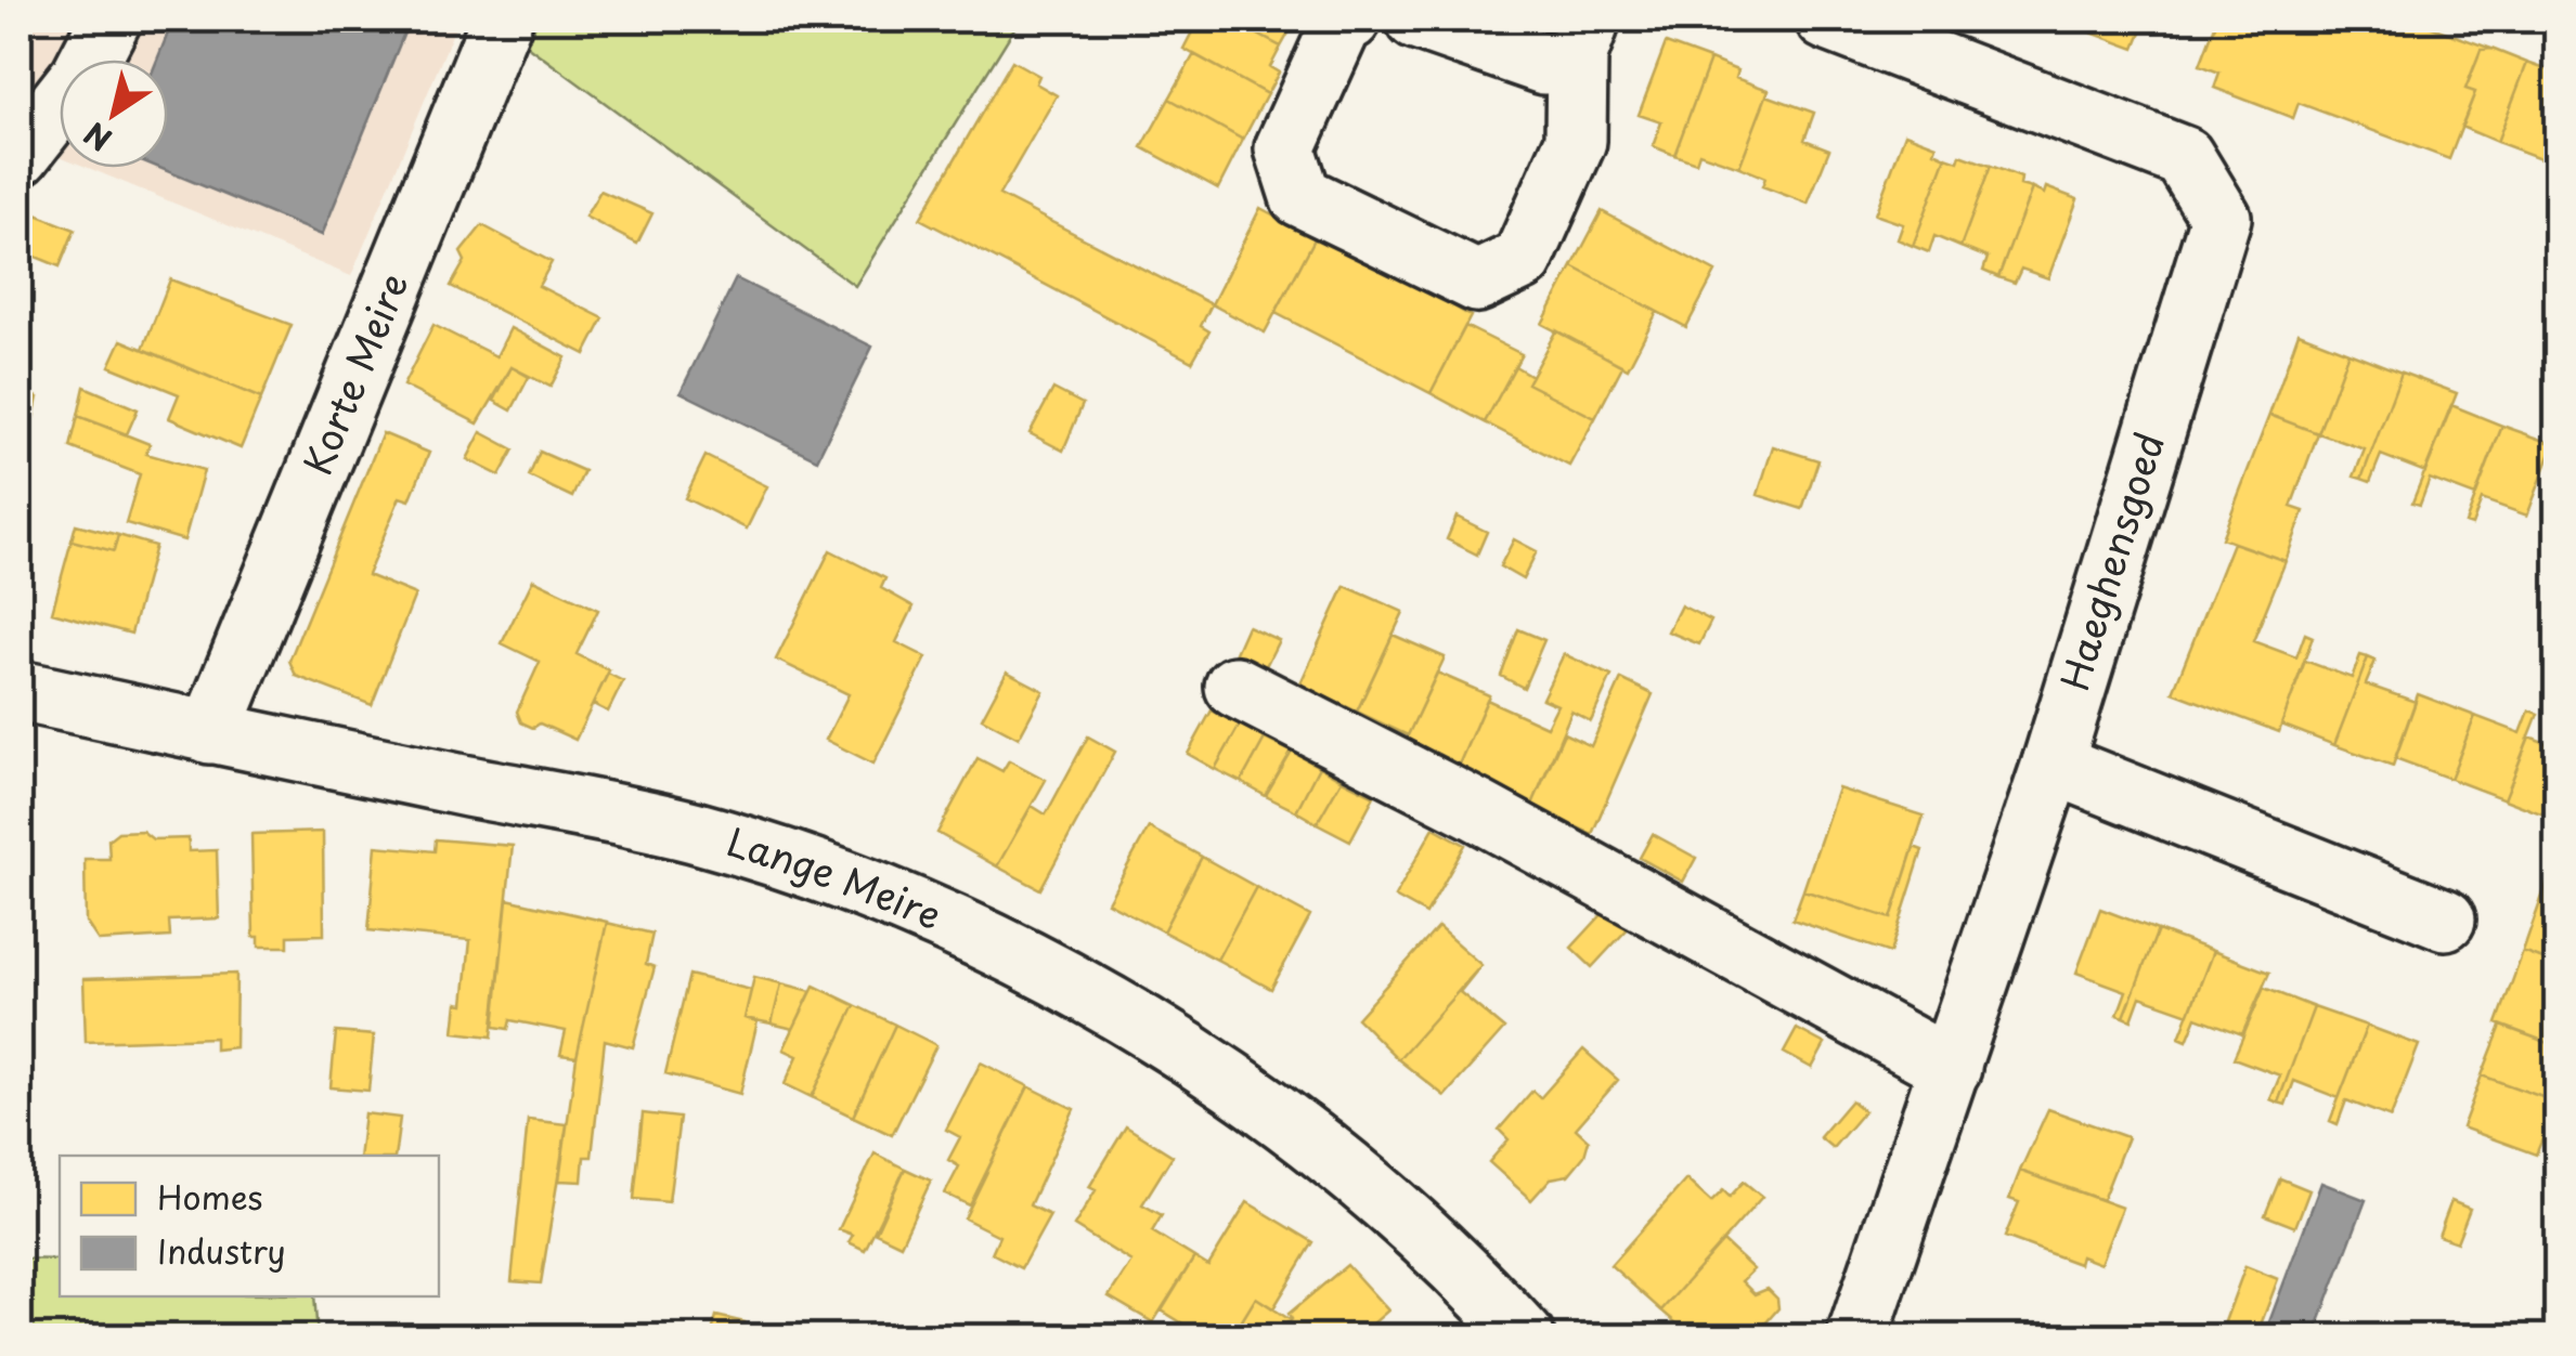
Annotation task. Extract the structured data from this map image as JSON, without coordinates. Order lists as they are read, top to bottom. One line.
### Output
{"streets":{"street":["Korte Meire","Haeghensgoed","Lange Meire"]},"crossings":[["Korte Meire","Lange Meire"]],"legend":["Homes","Industry"],"north":"bottom left"}
